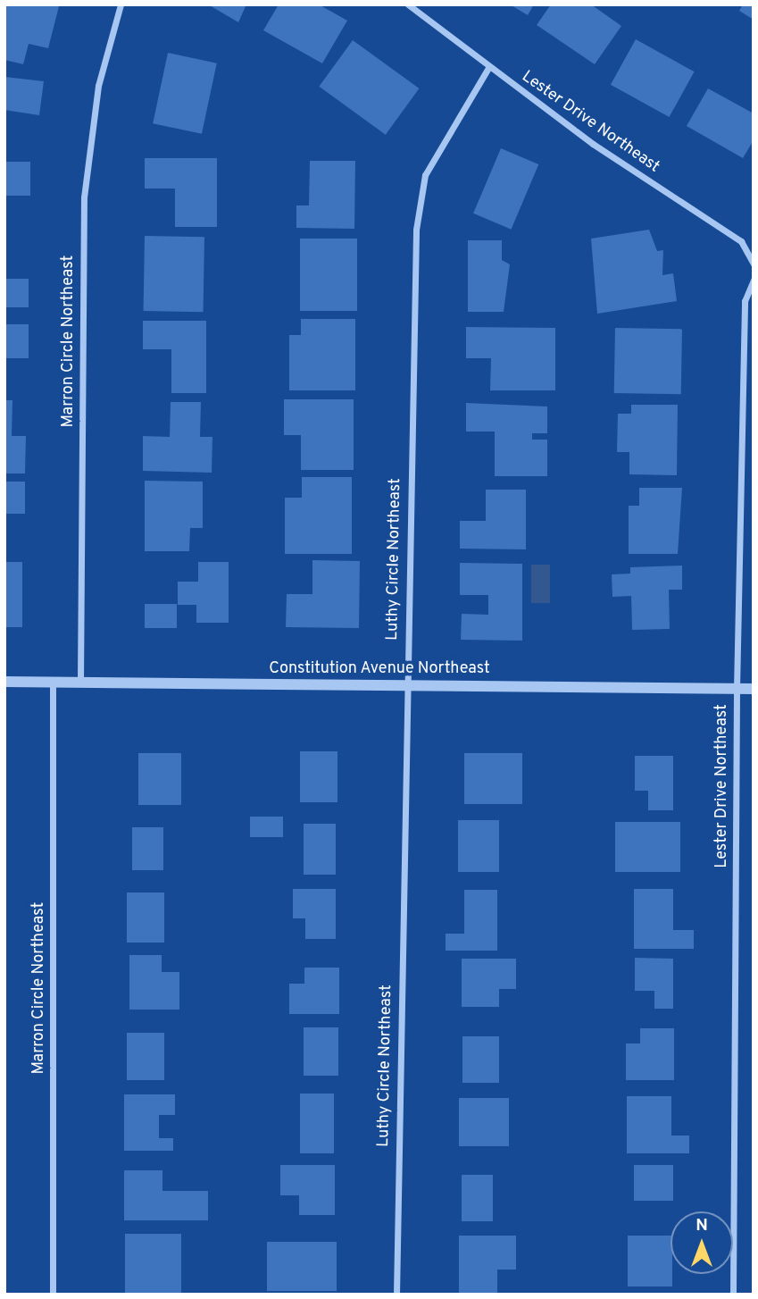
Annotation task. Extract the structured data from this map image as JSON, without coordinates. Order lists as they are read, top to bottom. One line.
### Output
{"streets":{"street":["Lester Drive Northeast","Marron Circle Northeast","Luthy Circle Northeast","Constitution Avenue Northeast"]},"crossings":[["Lester Drive Northeast","Luthy Circle Northeast"],["Lester Drive Northeast","Constitution Avenue Northeast"],["Marron Circle Northeast","Constitution Avenue Northeast"],["Luthy Circle Northeast","Constitution Avenue Northeast"]],"north":"top"}
